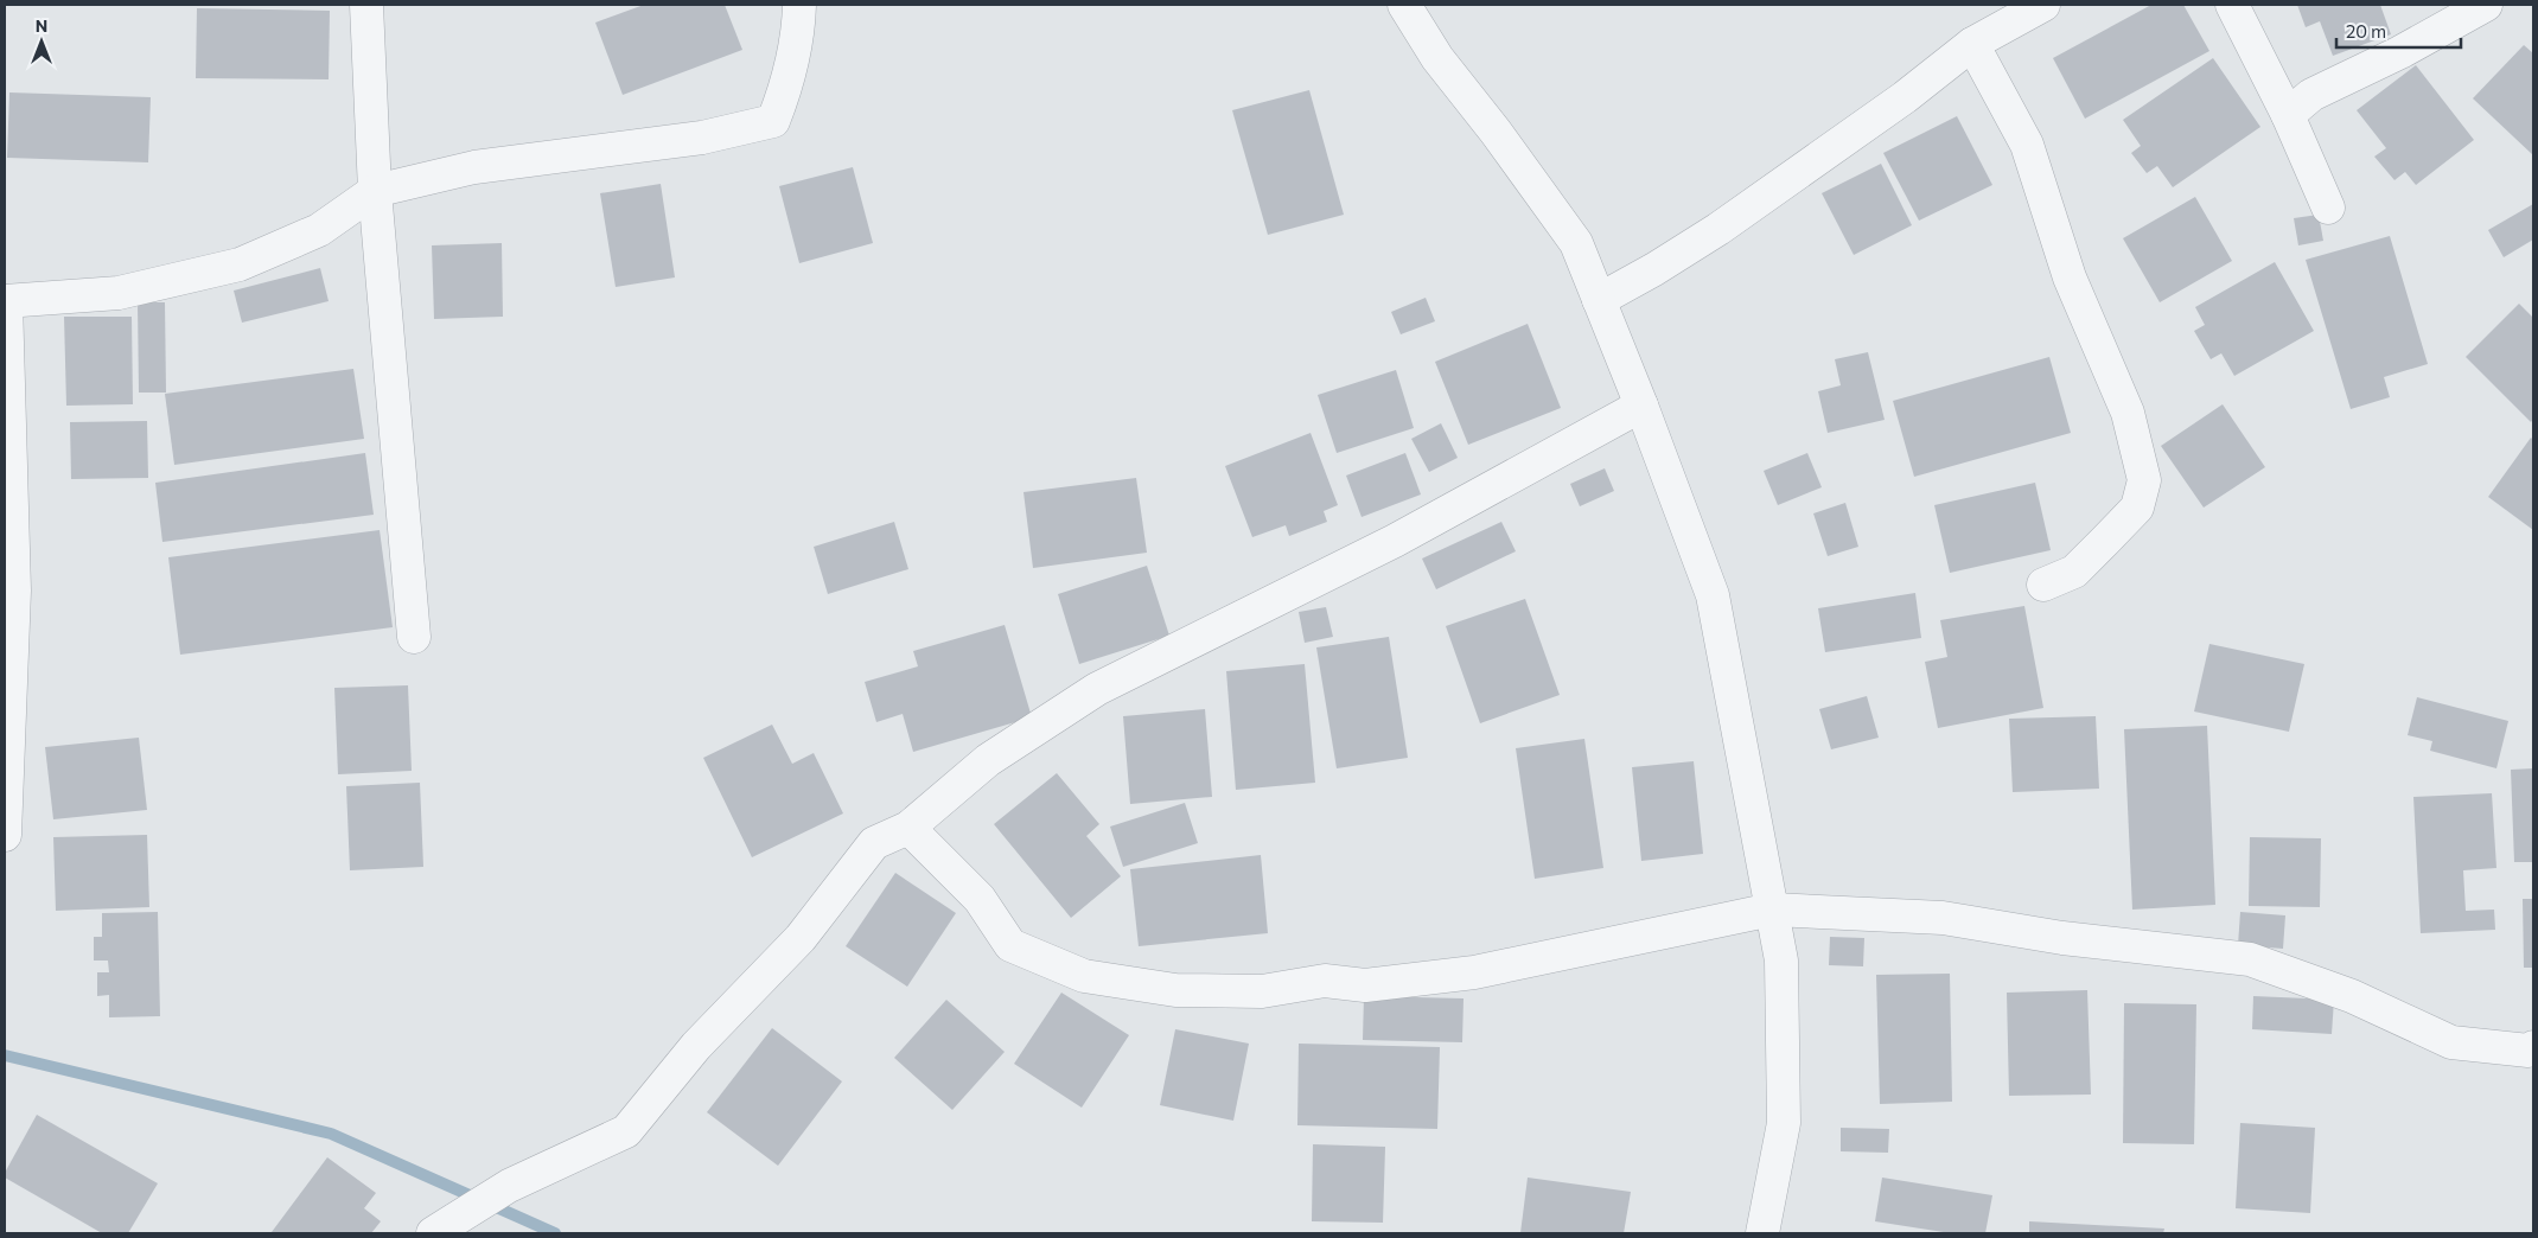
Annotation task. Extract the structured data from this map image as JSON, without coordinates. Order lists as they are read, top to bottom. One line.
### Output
{"scale_bar":"20 m","north":"top"}
